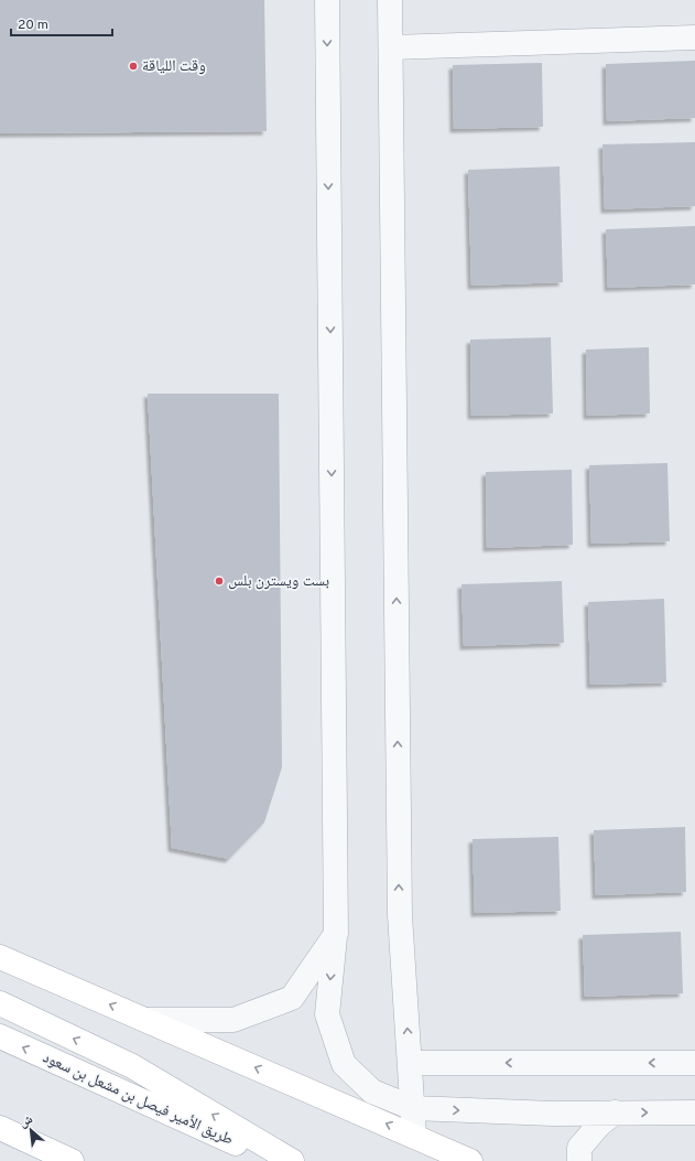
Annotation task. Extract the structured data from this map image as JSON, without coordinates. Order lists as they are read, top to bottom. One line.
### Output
{"streets":{"main road":["طريق الأمير فيصل بن مشعل بن سعود"]},"places":["وقت اللياقة","بست ويسترن بلس"],"scale_bar":"20 m","north":"top left"}
